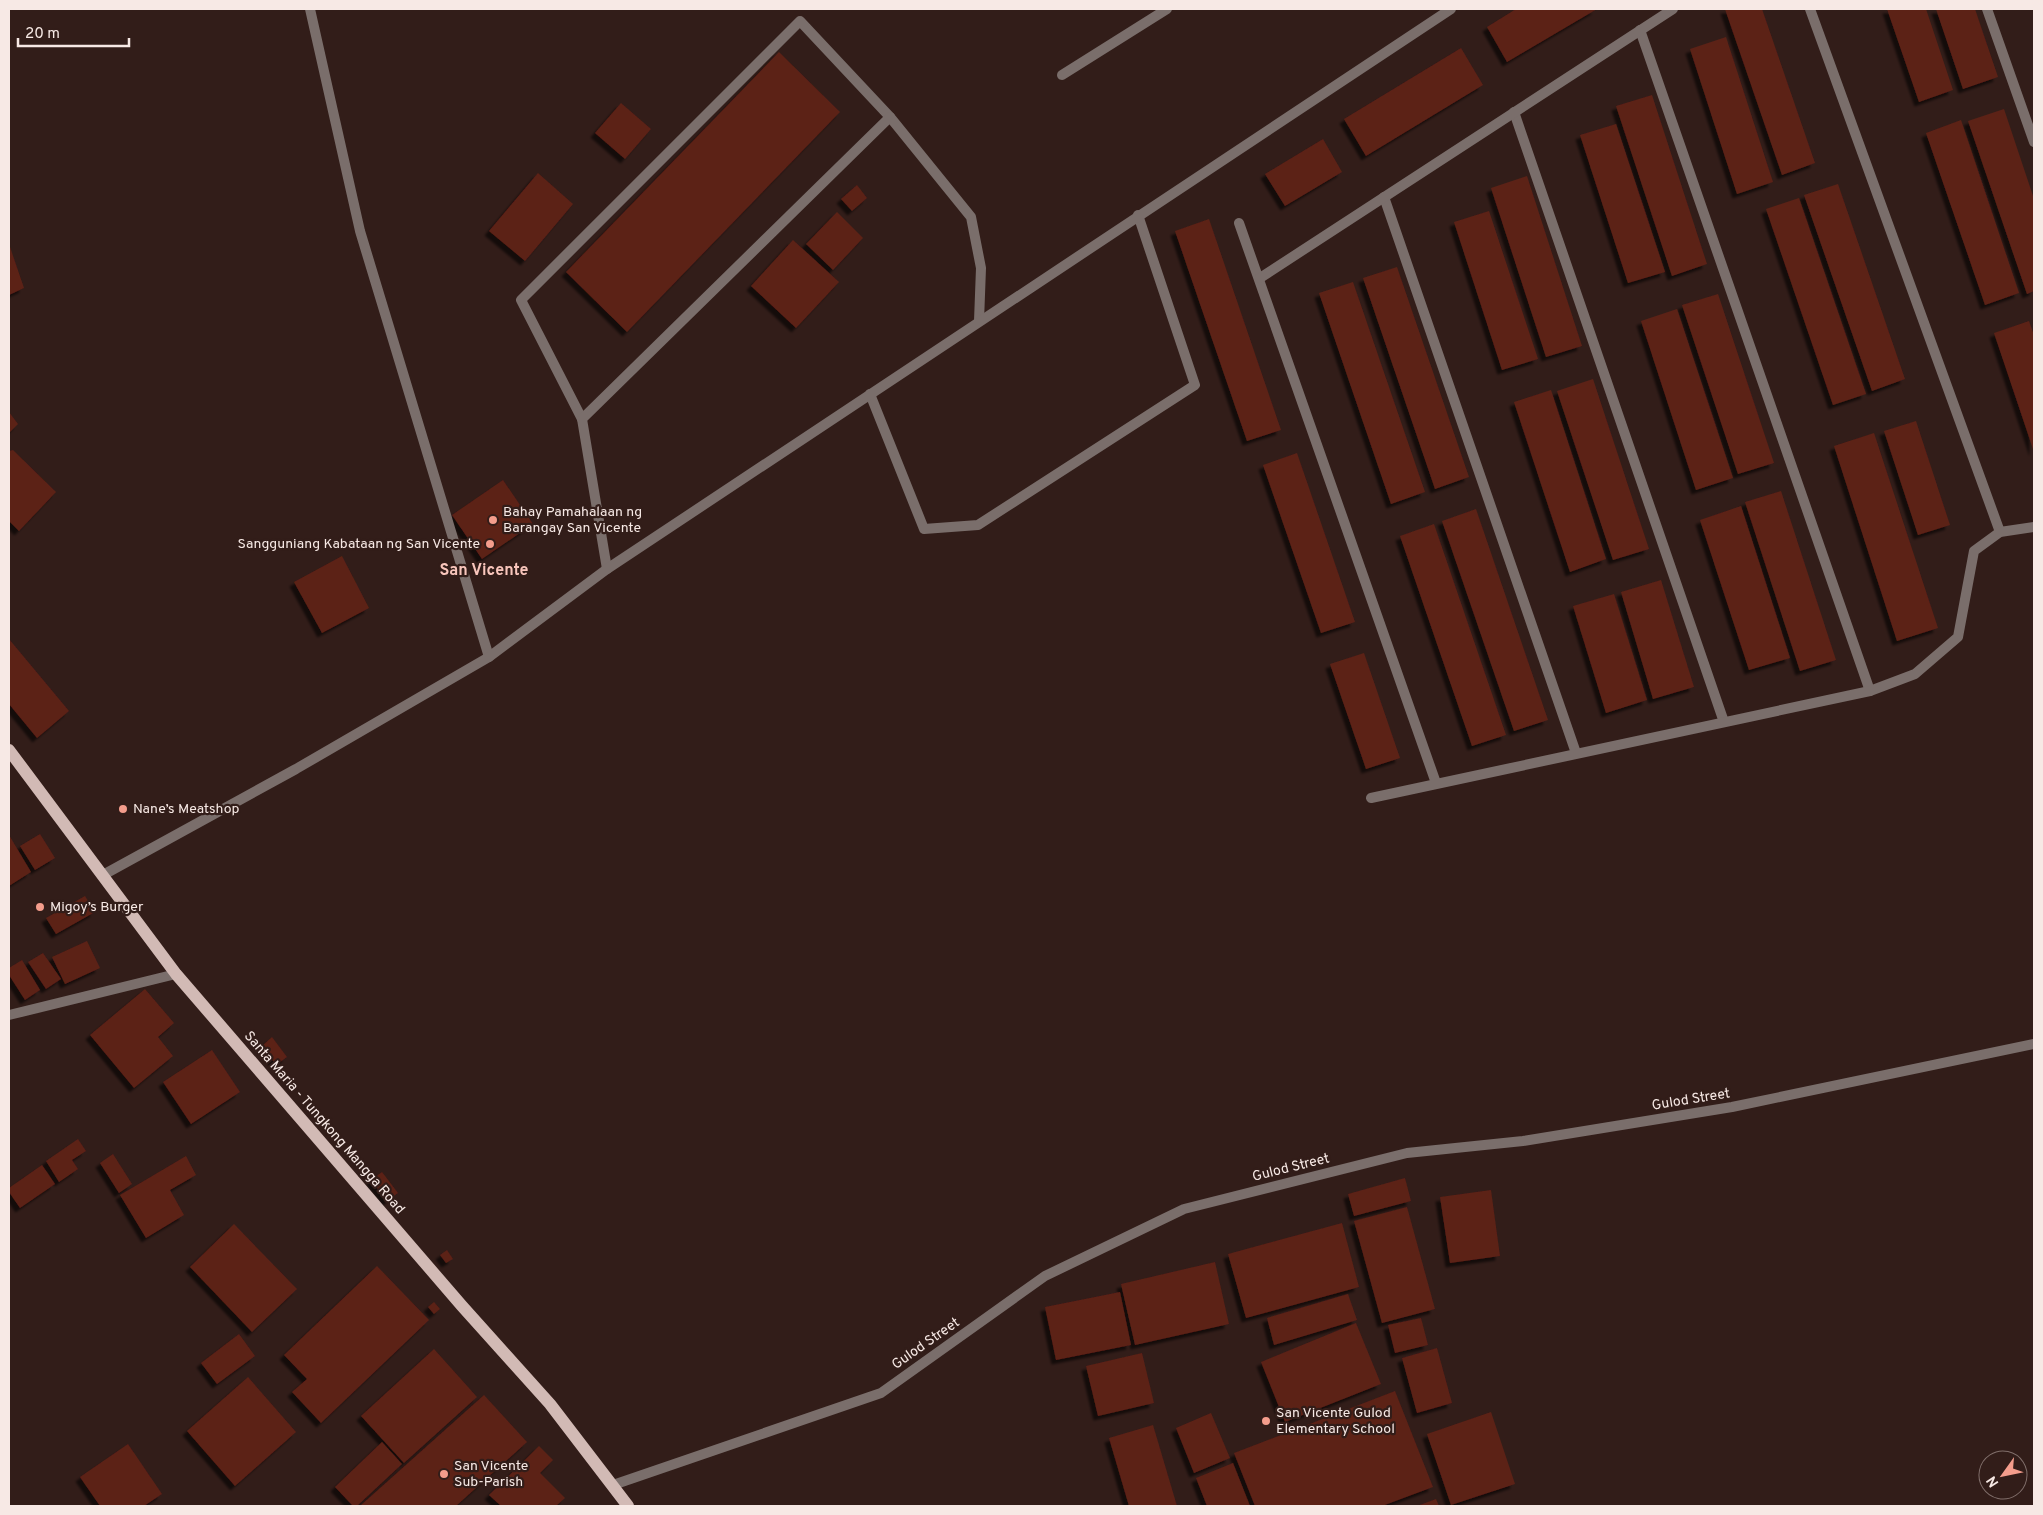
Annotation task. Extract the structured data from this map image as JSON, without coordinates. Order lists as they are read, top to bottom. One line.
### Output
{"streets":{"main road":["Santa Maria - Tungkong Mangga Road"],"street":["Gulod Street"]},"crossings":[["Gulod Street","Santa Maria - Tungkong Mangga Road"]],"districts":["San Vicente"],"places":["Bahay Pamahalaan ng Barangay San Vicente","Sangguniang Kabataan ng San Vicente","Nane’s Meatshop","Migoy’s Burger","San Vicente Gulod Elementary School","San Vicente Sub-Parish"],"scale_bar":"20 m","north":"bottom left"}
